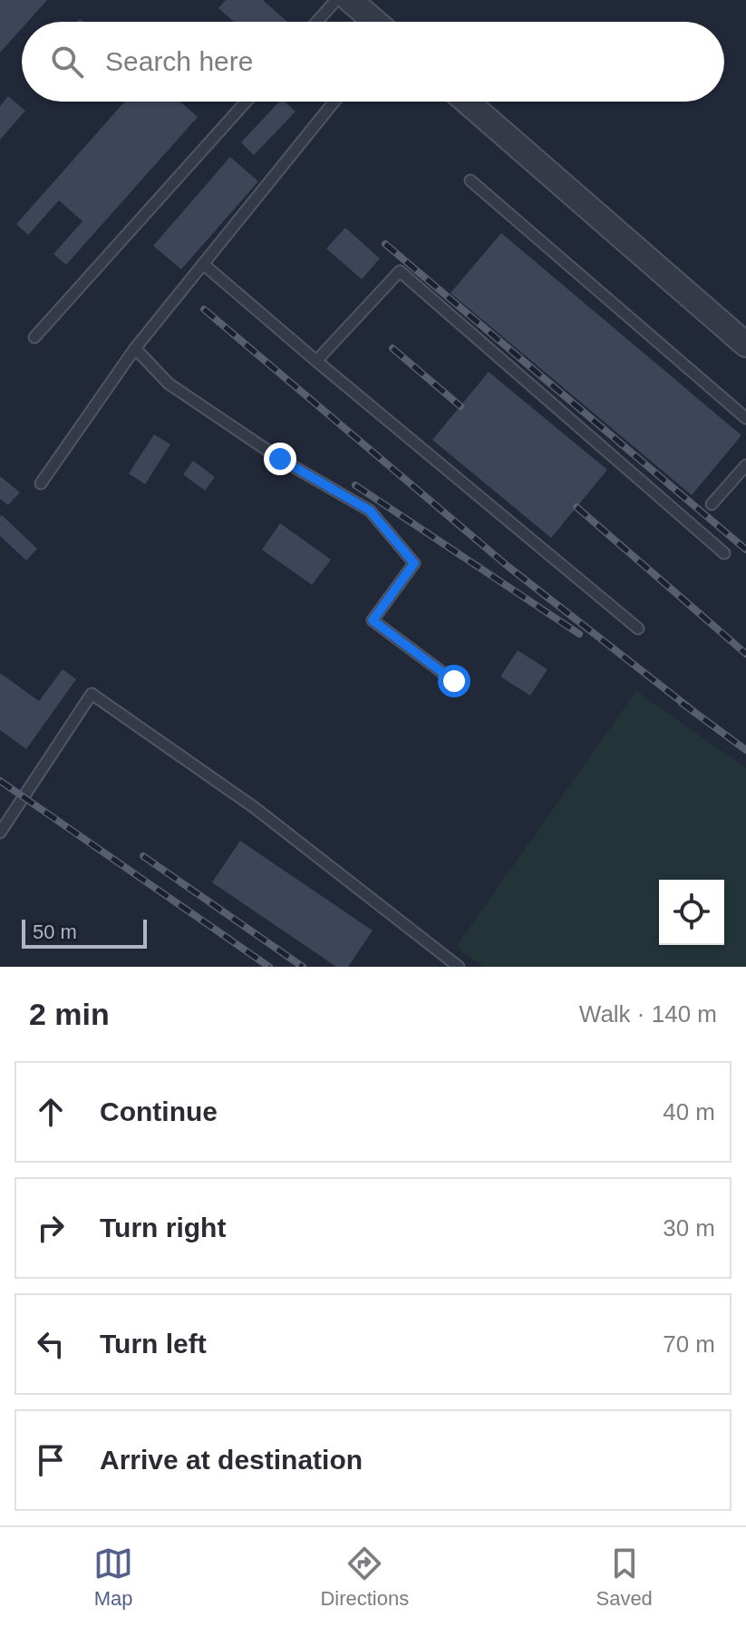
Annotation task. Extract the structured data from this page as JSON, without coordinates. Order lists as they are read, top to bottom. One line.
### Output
{"scale_bar":"50 m","page":{"search":"Search here","scale":"50 m","heading":["2 min","Walk · 140 m"],"list":[["Continue","40 m"],["Turn right","30 m"],["Turn left","70 m"],"Arrive at destination"],"nav":["Map","Directions","Saved"]}}
